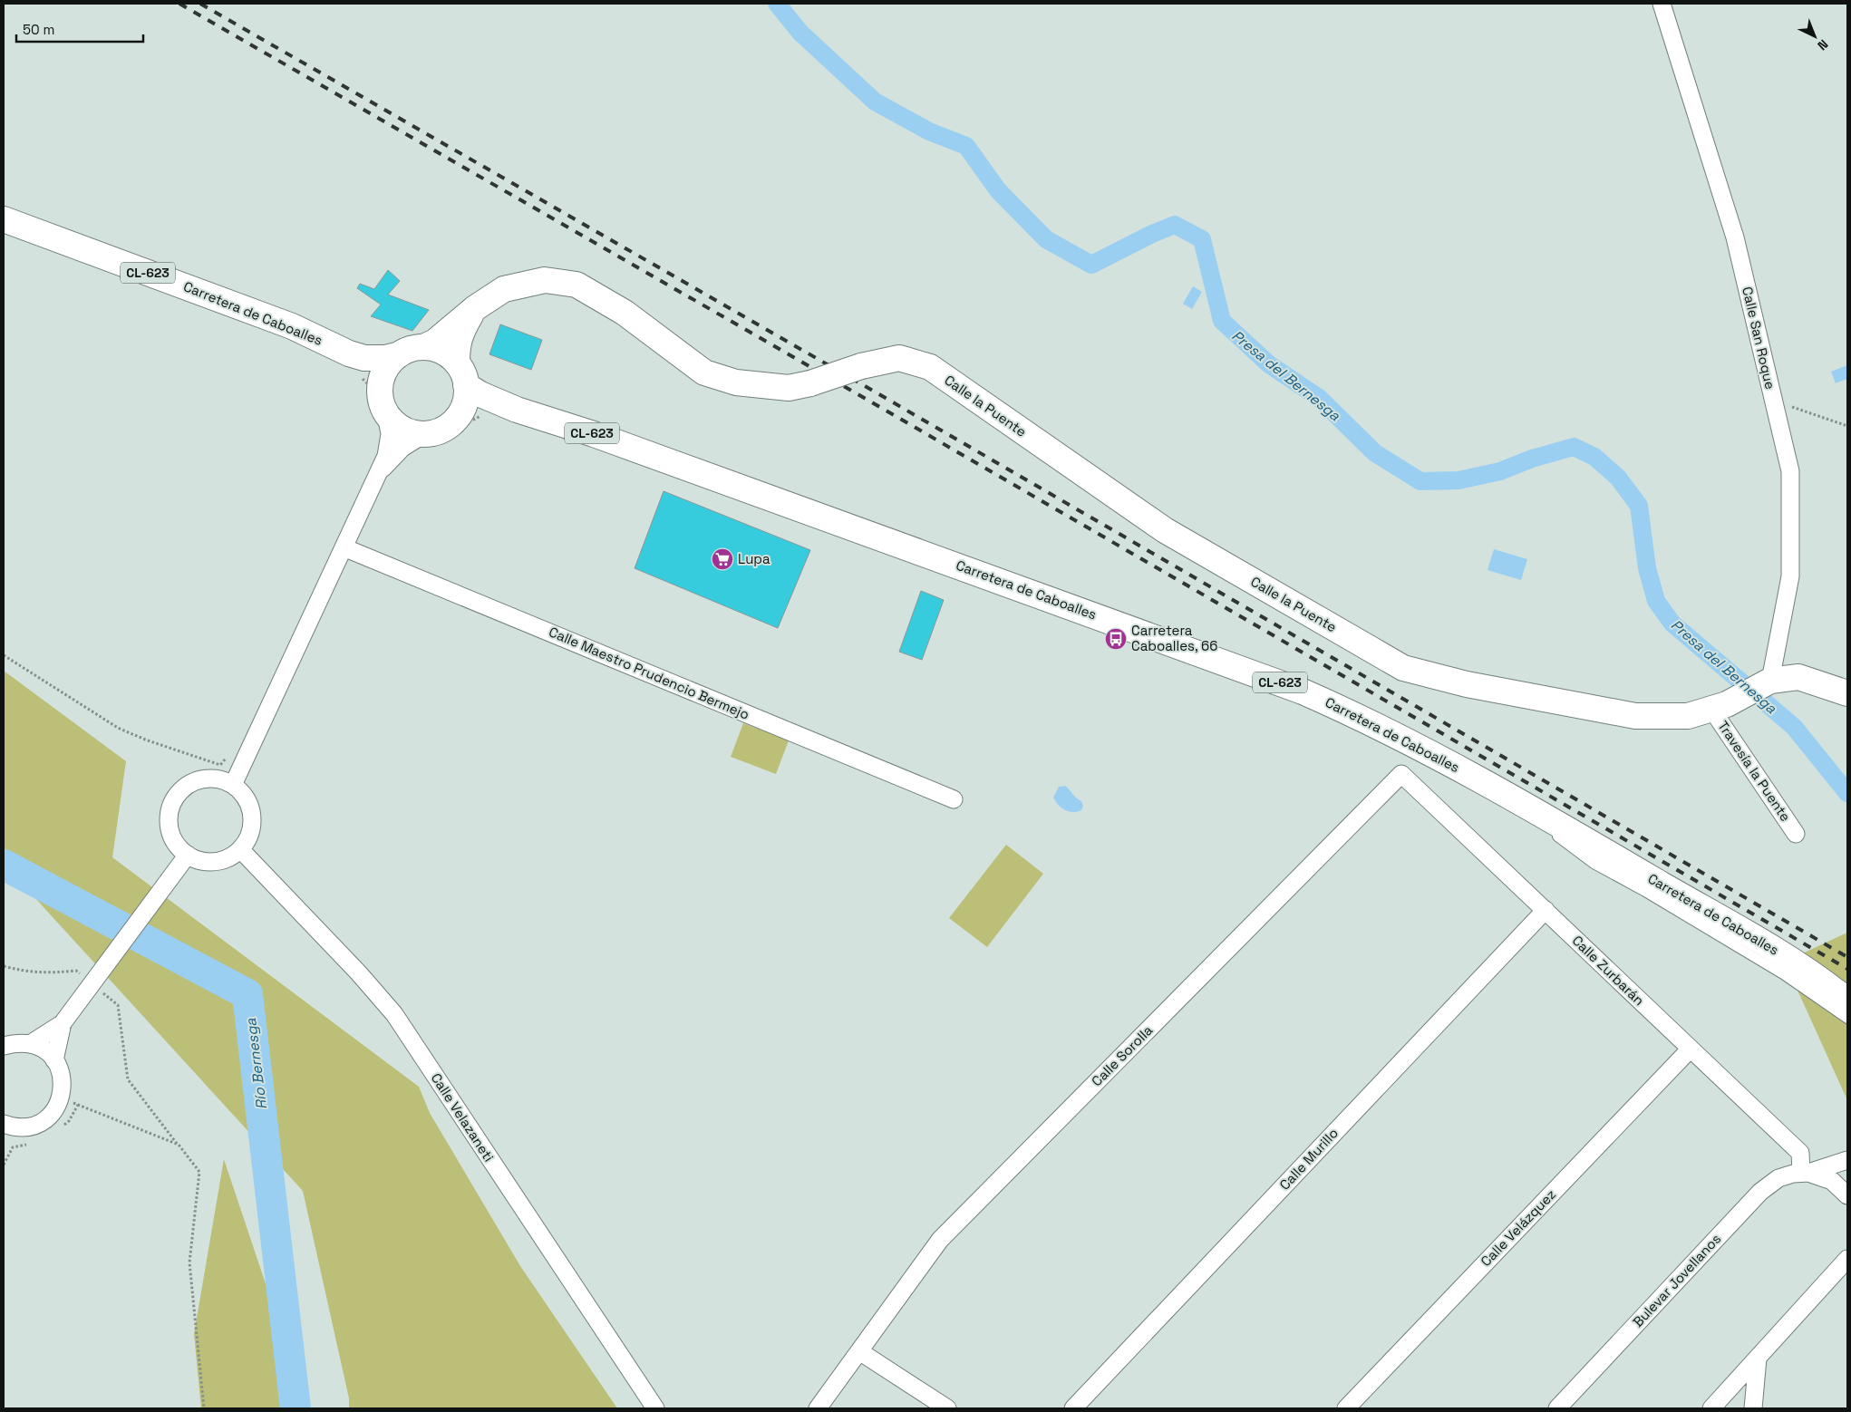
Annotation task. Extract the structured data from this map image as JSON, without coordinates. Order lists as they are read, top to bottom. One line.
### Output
{"streets":{"main road":["CL-623","Carretera de Caboalles","Calle la Puente"],"street":["Calle San Roque","Calle Maestro Prudencio Bermejo","Travesía la Puente","Calle Zurbarán","Calle Sorolla","Calle Velazaneti","Calle Murillo","Calle Velázquez","Bulevar Jovellanos"]},"crossings":[["CL-623","Carretera de Caboalles"],["CL-623","Calle la Puente"],["Calle San Roque","Calle la Puente"],["Calle la Puente","Travesía la Puente"],["Calle Zurbarán","Calle Sorolla"],["Calle Zurbarán","Calle Murillo"],["Calle Zurbarán","Calle Velázquez"],["Calle Zurbarán","Bulevar Jovellanos"]],"water":["Presa del Bernesga","Río Bernesga"],"places":{"supermarket":["Lupa"],"bus stop":["Carretera Caboalles, 66"]},"scale_bar":"50 m","north":"bottom right"}
